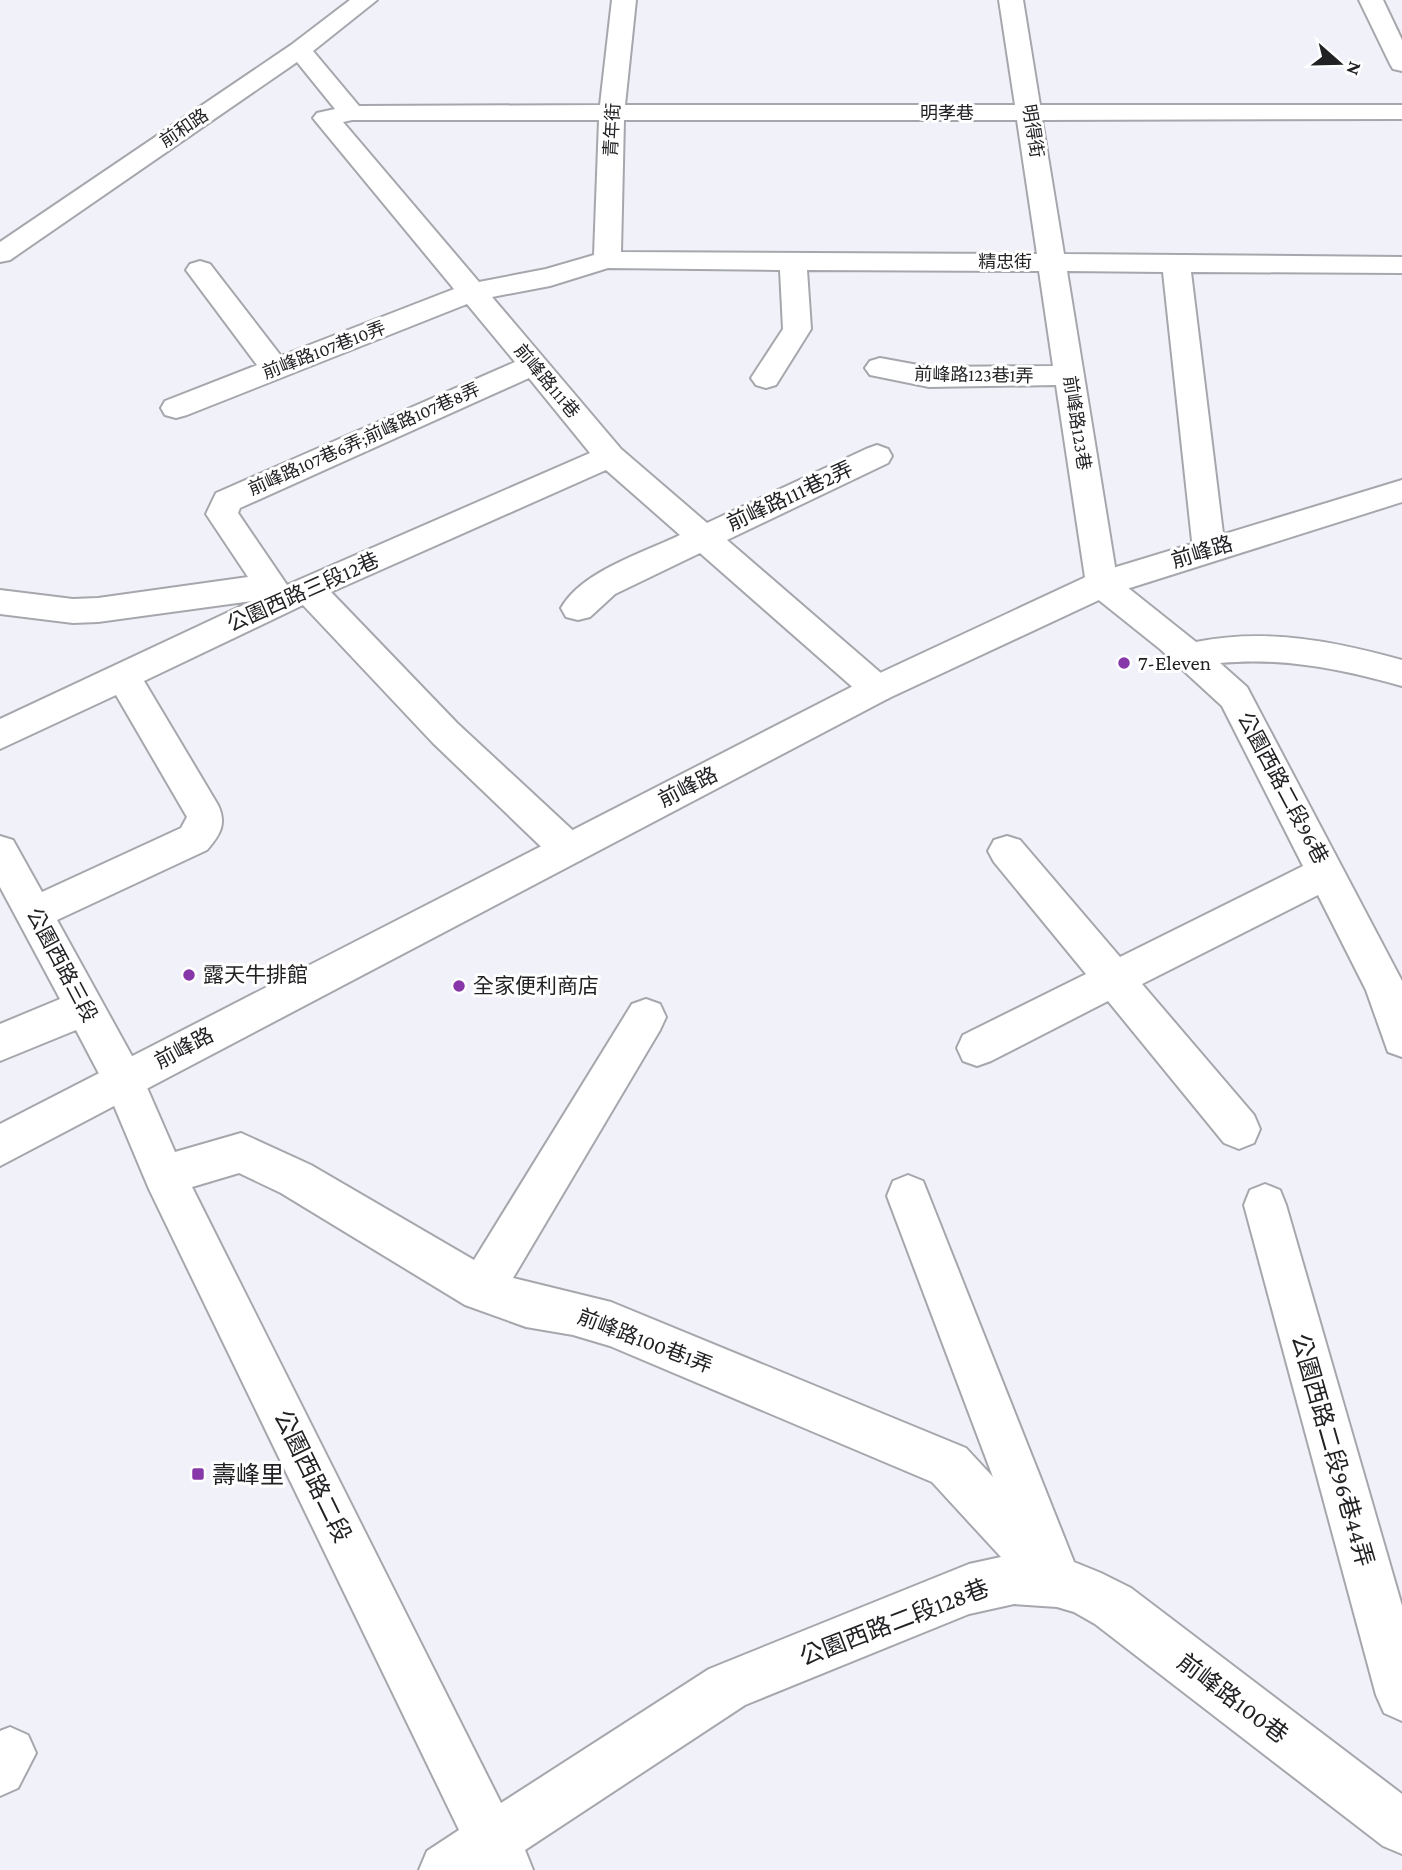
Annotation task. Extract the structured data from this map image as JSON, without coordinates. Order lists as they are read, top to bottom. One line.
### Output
{"streets":{"street":["明孝巷","前和路","青年街","明得街","精忠街","前峰路107巷10弄","前峰路123巷1弄","前峰路111巷","前峰路123巷","前峰路107巷6弄;前峰路107巷8弄","前峰路111巷2弄","前峰路","公園西路三段12巷","公園西路二段96巷","公園西路三段","前峰路100巷1弄","公園西路二段96巷44弄","公園西路二段","公園西路二段128巷","前峰路100巷"]},"crossings":[["明孝巷","青年街"],["明孝巷","明得街"],["明孝巷","前峰路111巷"],["青年街","精忠街"],["青年街","前峰路107巷10弄"],["明得街","精忠街"],["明得街","前峰路123巷"],["精忠街","前峰路107巷10弄"],["精忠街","前峰路123巷"],["前峰路107巷10弄","前峰路111巷"],["前峰路123巷1弄","前峰路123巷"],["前峰路111巷","前峰路107巷6弄;前峰路107巷8弄"],["前峰路111巷","前峰路111巷2弄"],["前峰路111巷","前峰路"],["前峰路111巷","公園西路三段12巷"],["前峰路123巷","前峰路"],["前峰路123巷","公園西路二段96巷"],["前峰路107巷6弄;前峰路107巷8弄","公園西路三段12巷"],["前峰路","公園西路二段96巷"],["前峰路","公園西路三段"],["前峰路","公園西路二段"],["公園西路三段","公園西路二段"],["前峰路100巷1弄","公園西路二段"],["前峰路100巷1弄","公園西路二段128巷"],["前峰路100巷1弄","前峰路100巷"],["公園西路二段","公園西路二段128巷"],["公園西路二段128巷","前峰路100巷"]],"places":{"other":["7-Eleven","露天牛排館","全家便利商店"],"transit":["壽峰里"]},"north":"right"}
